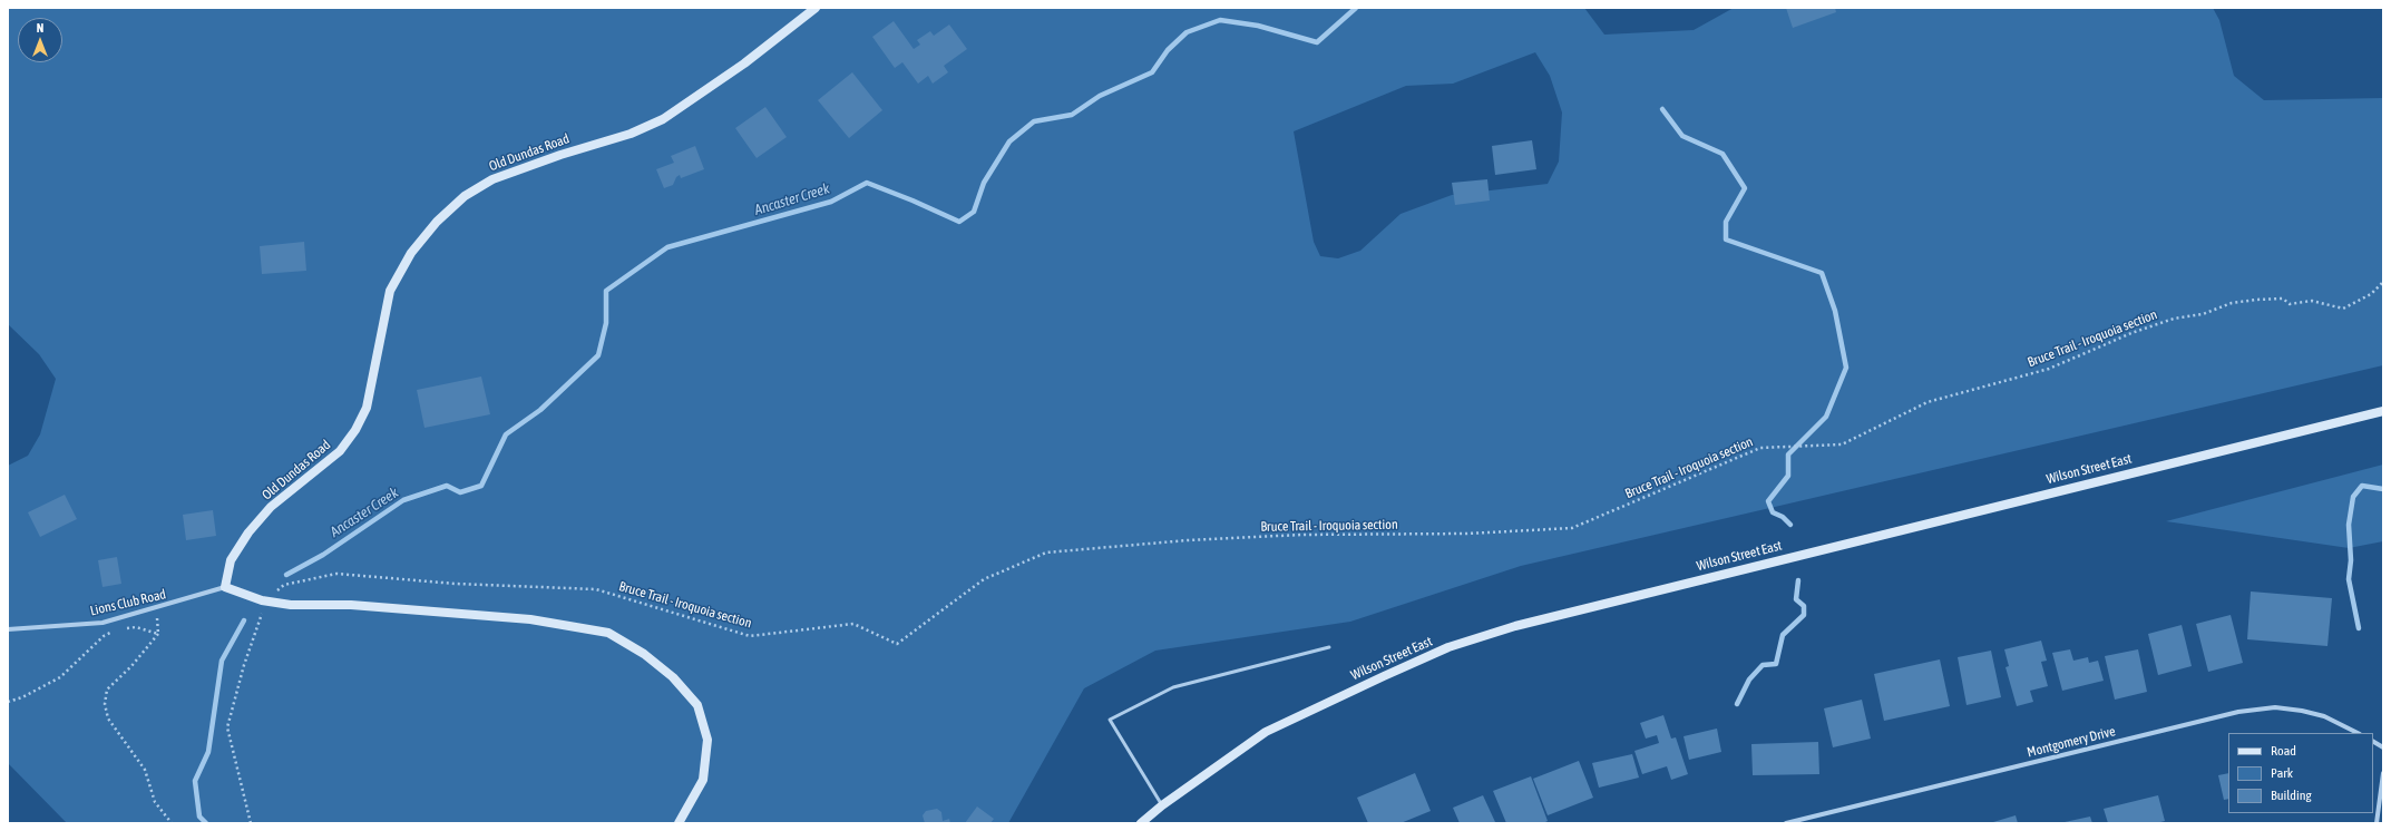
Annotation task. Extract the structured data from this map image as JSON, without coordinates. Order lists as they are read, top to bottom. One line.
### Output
{"streets":{"street":["Old Dundas Road","Wilson Street East","Lions Club Road","Montgomery Drive"],"path":["Bruce Trail - Iroquoia section"]},"crossings":[["Old Dundas Road","Lions Club Road"]],"water":["Ancaster Creek"],"legend":["Road","Park","Building"],"north":"top"}
